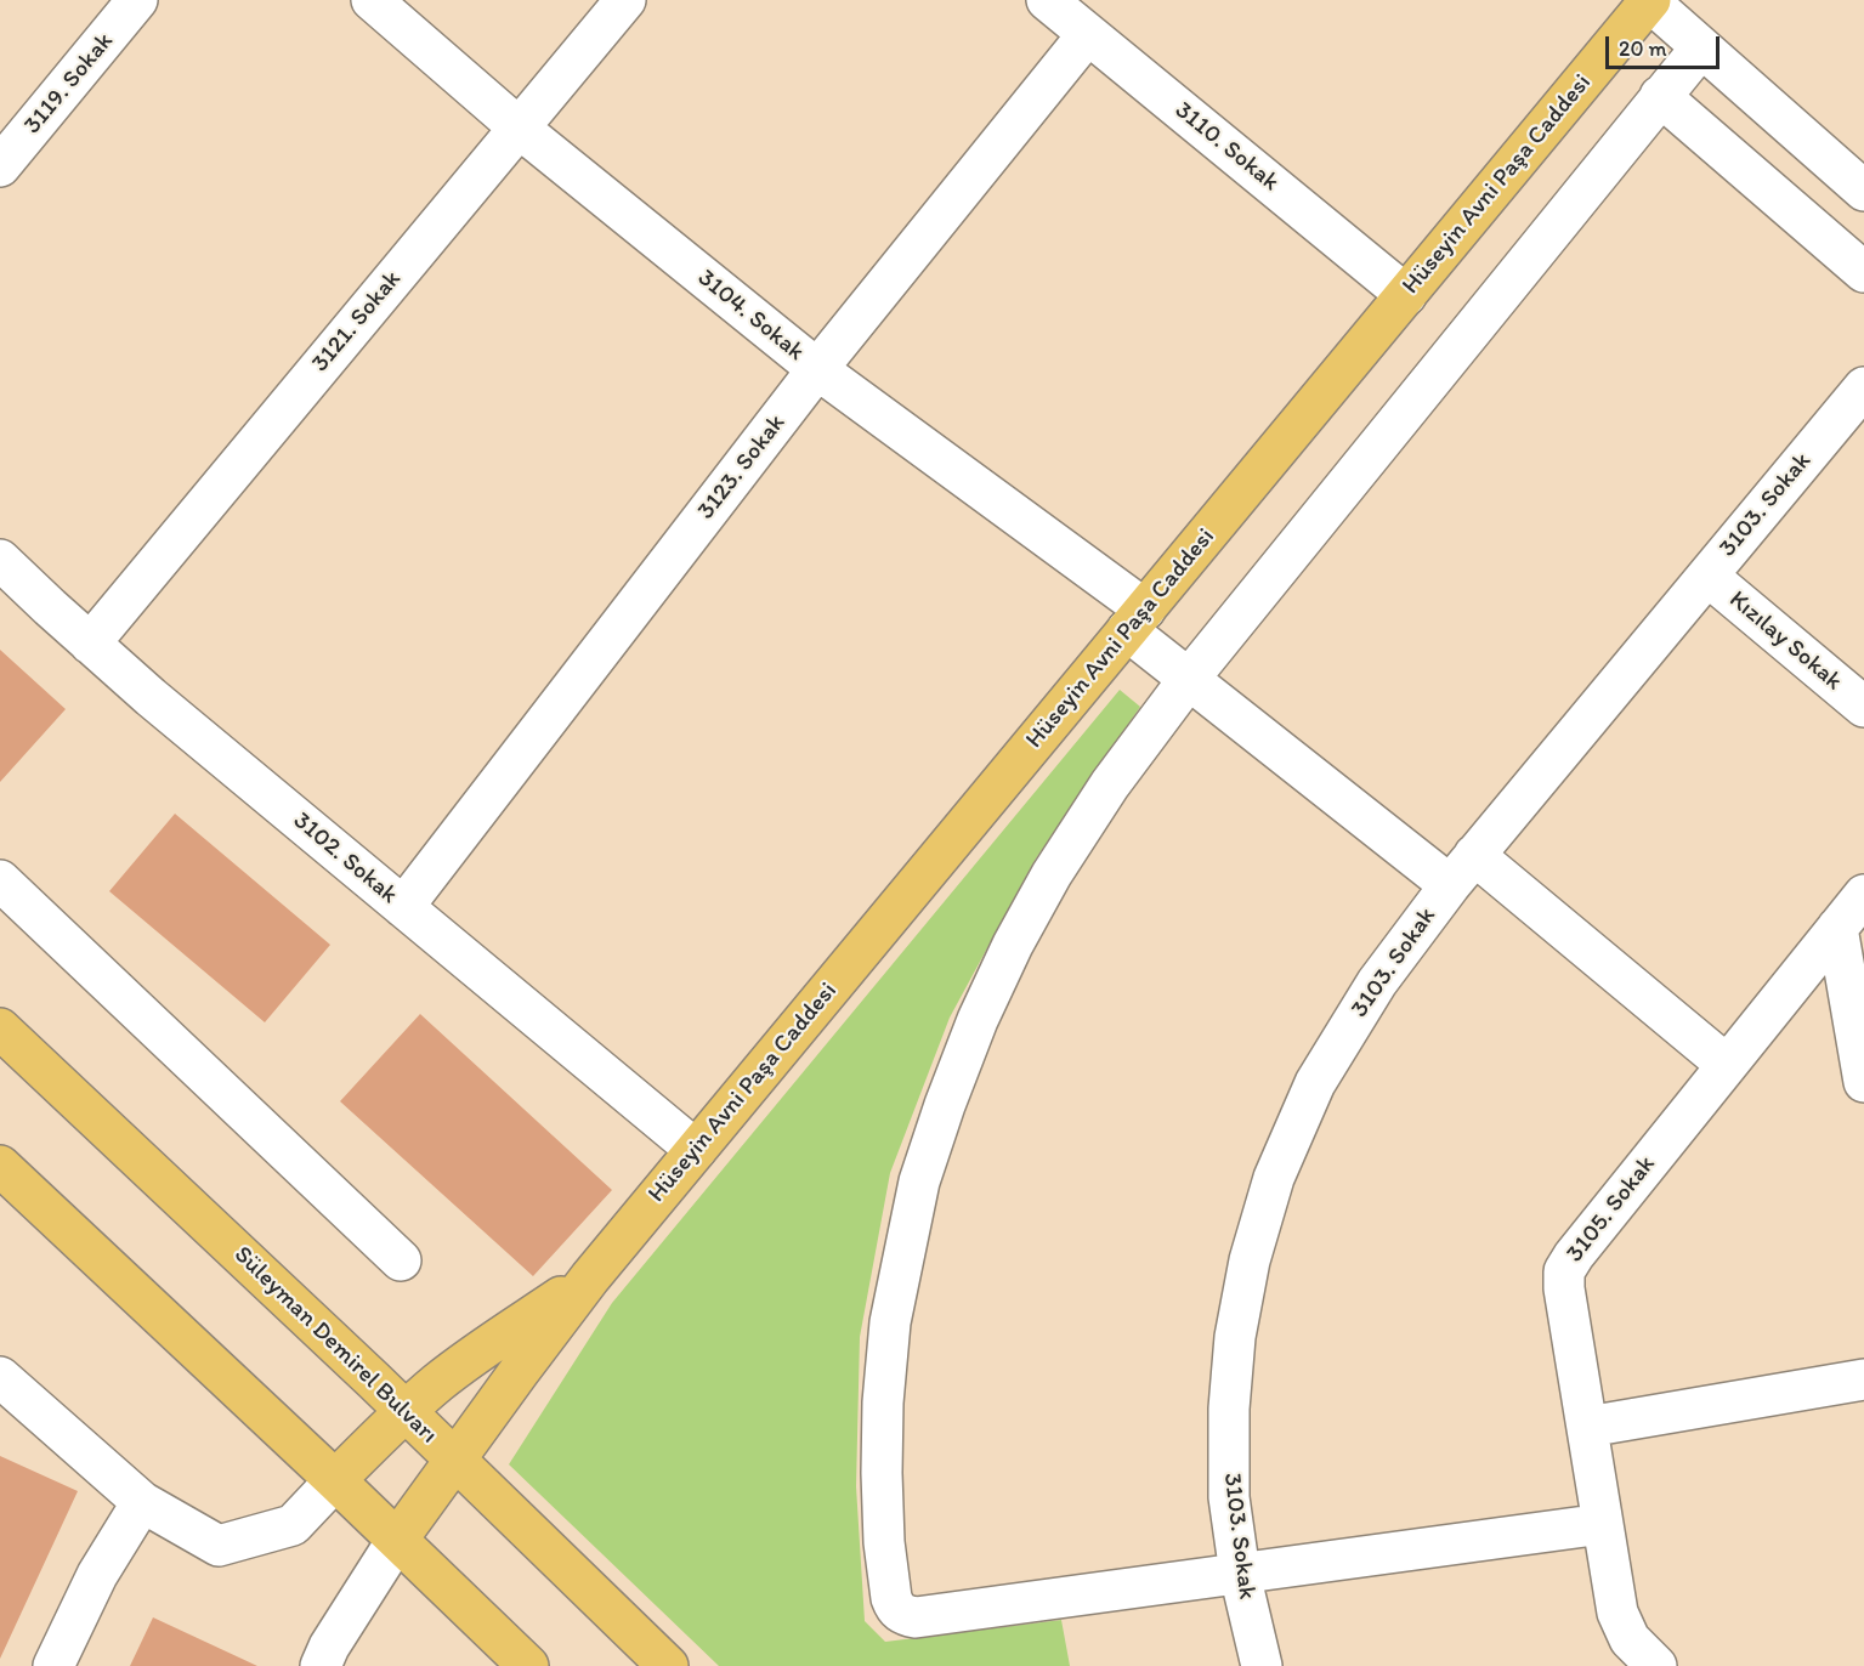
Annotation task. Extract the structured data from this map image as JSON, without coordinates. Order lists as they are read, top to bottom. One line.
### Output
{"streets":{"main road":["Hüseyin Avni Paşa Caddesi","Süleyman Demirel Bulvarı"],"street":["3119. Sokak","3110. Sokak","3104. Sokak","3121. Sokak","3123. Sokak","3103. Sokak","Kızılay Sokak","3102. Sokak","3105. Sokak"]},"crossings":[["3110. Sokak","Hüseyin Avni Paşa Caddesi"],["3110. Sokak","3123. Sokak"],["Hüseyin Avni Paşa Caddesi","3104. Sokak"],["Hüseyin Avni Paşa Caddesi","3102. Sokak"],["Hüseyin Avni Paşa Caddesi","Süleyman Demirel Bulvarı"],["3104. Sokak","3121. Sokak"],["3104. Sokak","3123. Sokak"],["3104. Sokak","3103. Sokak"],["3121. Sokak","3102. Sokak"],["3123. Sokak","3102. Sokak"],["3103. Sokak","Kızılay Sokak"]],"scale_bar":"20 m"}
